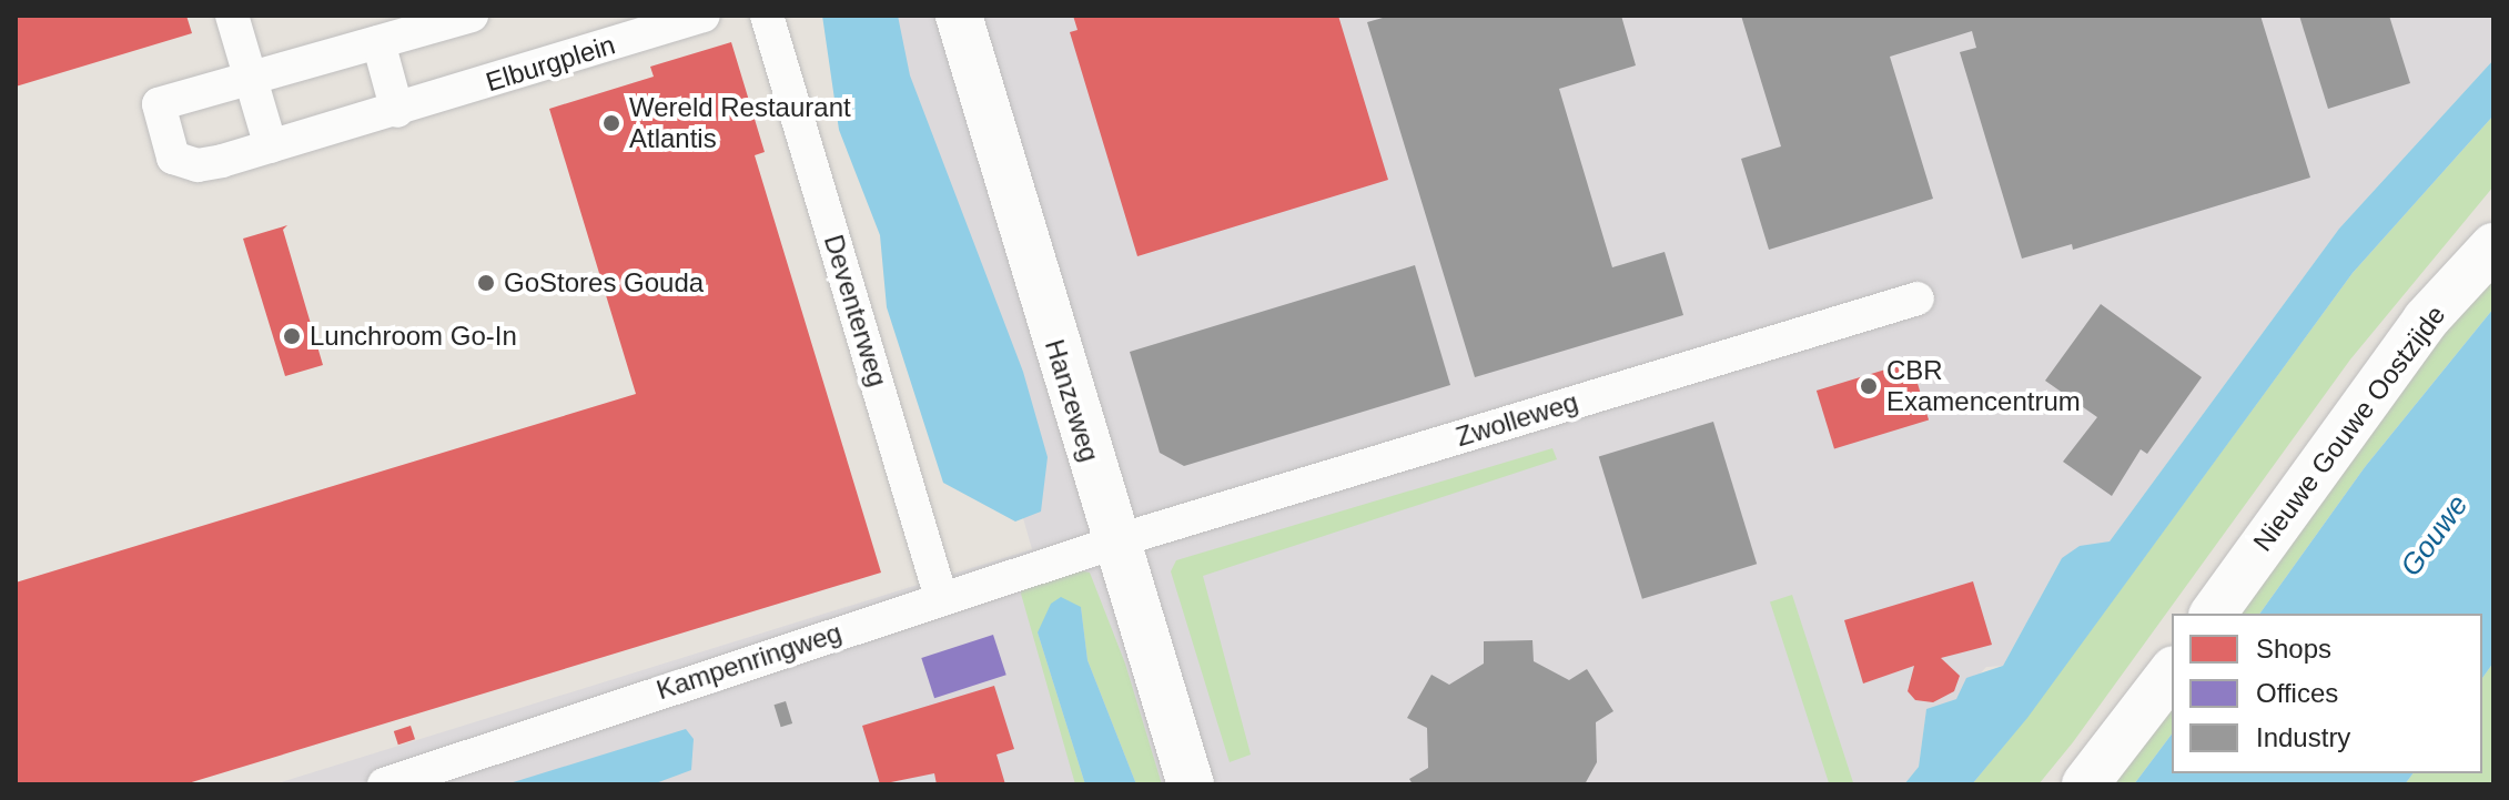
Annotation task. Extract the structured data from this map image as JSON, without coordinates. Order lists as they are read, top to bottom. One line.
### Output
{"streets":{"street":["Elburgplein","Deventerweg","Hanzeweg","Zwolleweg","Nieuwe Gouwe Oostzijde","Kampenringweg"]},"crossings":[["Deventerweg","Kampenringweg"],["Hanzeweg","Zwolleweg"],["Hanzeweg","Kampenringweg"],["Zwolleweg","Kampenringweg"]],"water":["Gouwe"],"places":["Wereld Restaurant Atlantis","GoStores Gouda","Lunchroom Go-In","CBR Examencentrum"],"legend":["Shops","Offices","Industry"]}
